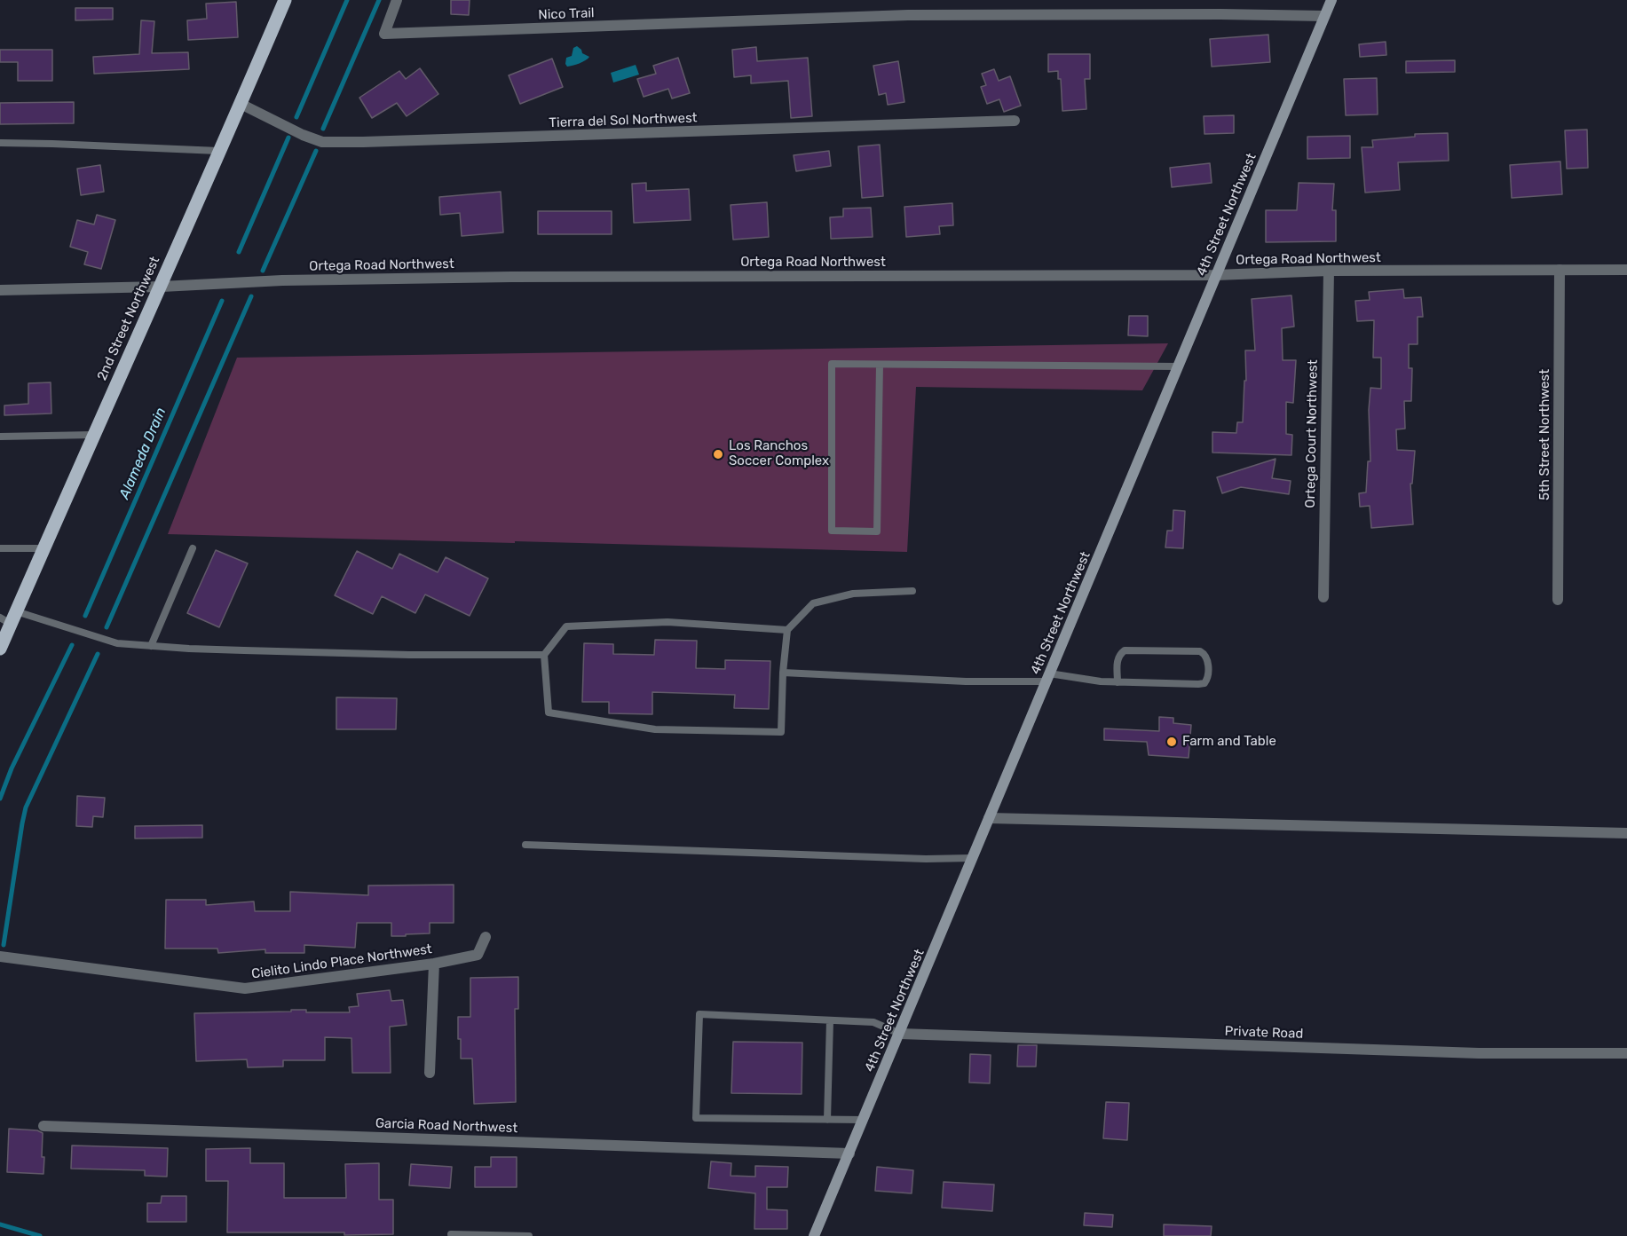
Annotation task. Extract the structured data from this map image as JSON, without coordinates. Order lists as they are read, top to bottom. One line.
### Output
{"streets":{"main road":["4th Street Northwest","2nd Street Northwest"],"street":["Nico Trail","Tierra del Sol Northwest","Ortega Road Northwest","Ortega Court Northwest","5th Street Northwest","Cielito Lindo Place Northwest","Private Road","Garcia Road Northwest"]},"crossings":[["Nico Trail","4th Street Northwest"],["Tierra del Sol Northwest","2nd Street Northwest"],["4th Street Northwest","Ortega Road Northwest"],["4th Street Northwest","Private Road"],["4th Street Northwest","Garcia Road Northwest"],["Ortega Road Northwest","2nd Street Northwest"],["Ortega Road Northwest","Ortega Court Northwest"],["Ortega Road Northwest","5th Street Northwest"]],"water":["Alameda Drain"],"places":["Los Ranchos Soccer Complex","Farm and Table"]}
